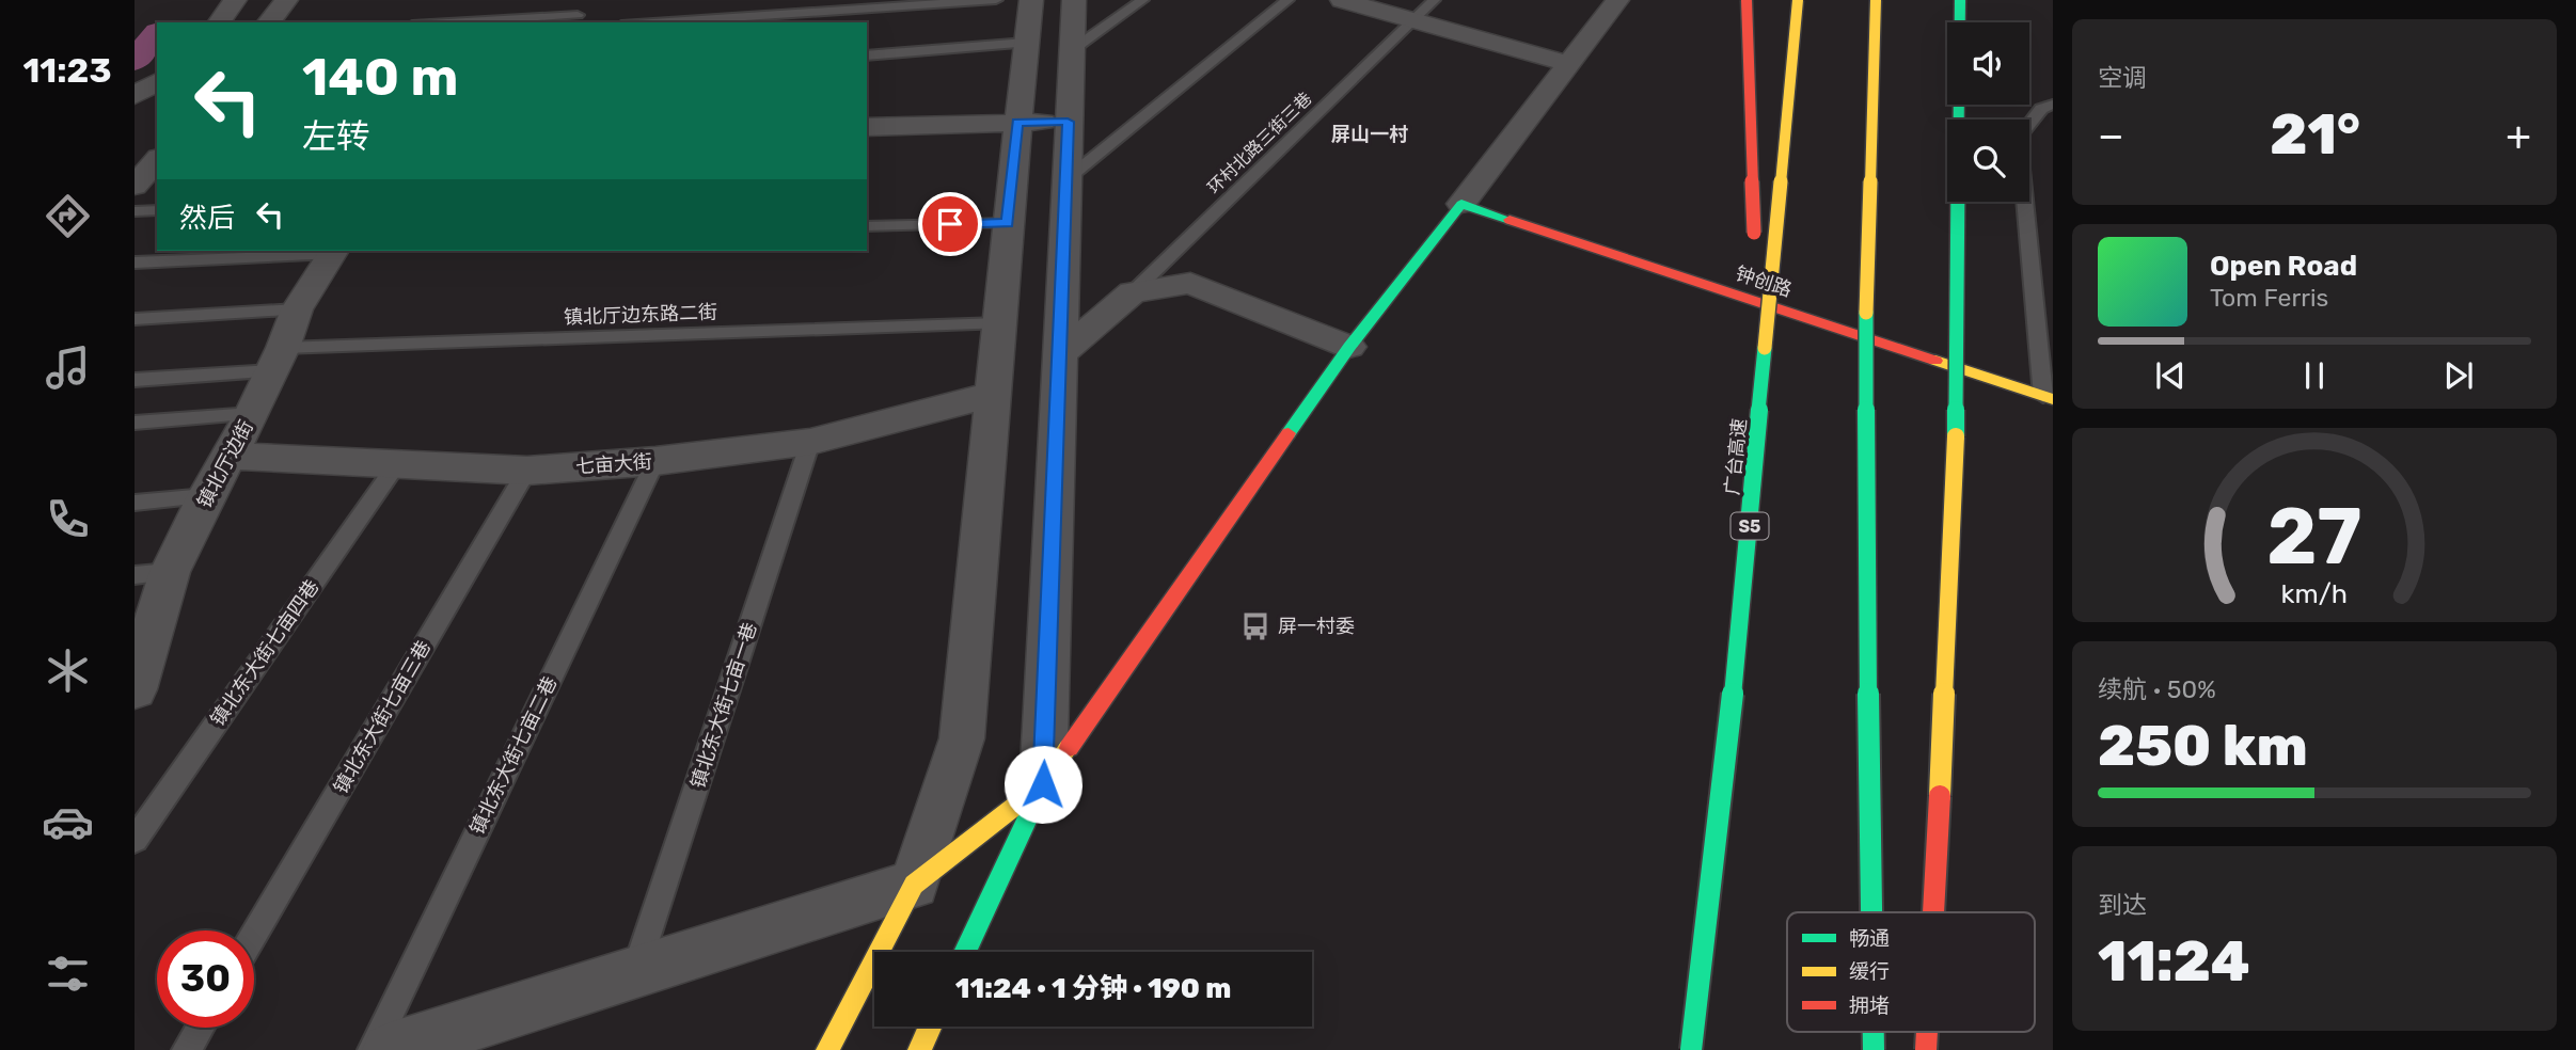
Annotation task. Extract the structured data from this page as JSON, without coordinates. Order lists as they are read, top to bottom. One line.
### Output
{"streets":{"main road":["钟创路","广台高速","S5"],"street":["镇北厅边街","七亩大街"],"lane":["环村北路三街三巷","镇北厅边东路二街","镇北东大街七亩四巷","镇北东大街七亩一巷","镇北东大街七亩三巷","镇北东大街七亩二巷"]},"crossings":[["镇北厅边东路二街","镇北厅边街"],["镇北厅边街","七亩大街"],["七亩大街","镇北东大街七亩四巷"],["七亩大街","镇北东大街七亩一巷"],["七亩大街","镇北东大街七亩三巷"],["七亩大街","镇北东大街七亩二巷"]],"districts":["屏山一村"],"places":{"bus stop":["屏一村委"]},"legend":["畅通","缓行","拥堵"],"page":{"tabs":"11:23","tile":["空调",["续航 · 50%","250 km"],["到达","11:24"]],"turn":["140 m","左转"],"heat":["−","21°","+"],"then":"然后","song":["Open Road","Tom Ferris"],"limit":"30","trip":"11:24 · 1 分钟 · 190 m","gauge":["27","km/h"]}}
